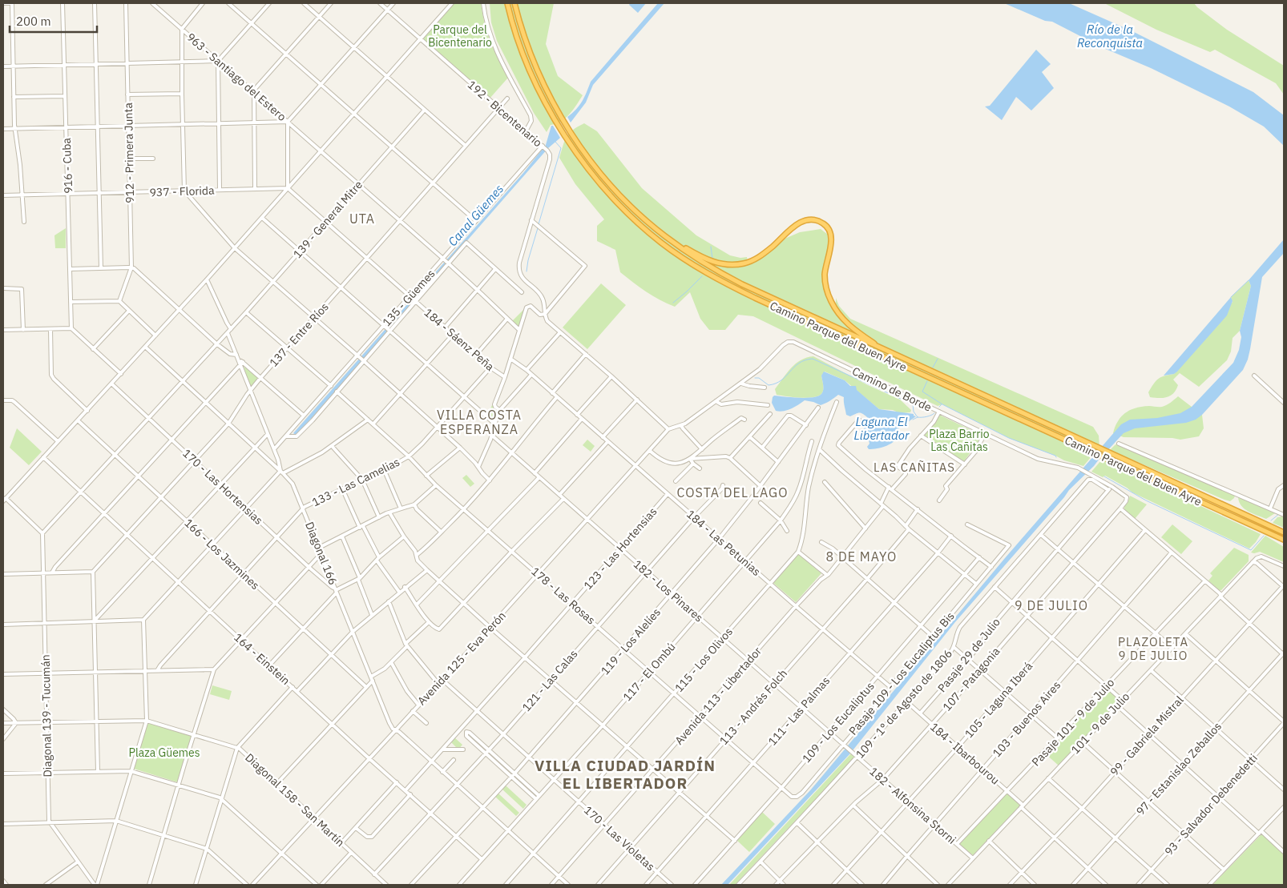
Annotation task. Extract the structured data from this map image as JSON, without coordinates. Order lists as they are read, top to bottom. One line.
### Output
{"streets":{"highway":["Camino Parque del Buen Ayre"],"street":["963 - Santiago del Estero","192 - Bicentenario","912 - Primera Junta","916 - Cuba","937 - Florida","139 - General Mitre","135 - Güemes","137 - Entre Ríos","184 - Sáenz Peña","Camino de Borde","133 - Las Camelias","170 - Las Hortensias","184 - Las Petunias","123 - Las Hortensias","Diagonal 166","166 - Los Jazmines","182 - Los Pinares","178 - Las Rosas","119 - Los Alelíes","Pasaje 29 de Julio","Avenida 125 - Eva Perón","164 - Einstein","115 - Los Olivos","117 - El Ombú","Pasaje 109 - Los Eucaliptus Bis","107 - Patagonia","121 - Las Calas","Avenida 113 - Libertador","105 - Laguna Iberá","109 - 1° de Agosto de 1806","113 - Andrés Folch","111 - Las Palmas","Diagonal 139 - Tucumán","103 - Buenos Aires","109 - Los Eucaliptus","Pasaje 101 - 9 de Julio","101 - 9 de Julio","99 - Gabriela Mistral","184 - Ibarbourou","97 - Estanislao Zeballos","Diagonal 158 - San Martín","93 - Salvador Debenedetti","182 - Alfonsina Storni","170 - Las Violetas"]},"crossings":[["963 - Santiago del Estero","139 - General Mitre"],["963 - Santiago del Estero","135 - Güemes"],["963 - Santiago del Estero","137 - Entre Ríos"],["192 - Bicentenario","135 - Güemes"],["192 - Bicentenario","137 - Entre Ríos"],["912 - Primera Junta","937 - Florida"],["916 - Cuba","937 - Florida"],["937 - Florida","184 - Sáenz Peña"],["139 - General Mitre","184 - Sáenz Peña"],["139 - General Mitre","170 - Las Hortensias"],["139 - General Mitre","Diagonal 166"],["139 - General Mitre","166 - Los Jazmines"],["139 - General Mitre","164 - Einstein"],["139 - General Mitre","Diagonal 139 - Tucumán"],["135 - Güemes","184 - Sáenz Peña"],["135 - Güemes","Diagonal 166"],["137 - Entre Ríos","184 - Sáenz Peña"],["137 - Entre Ríos","170 - Las Hortensias"],["137 - Entre Ríos","Diagonal 166"],["137 - Entre Ríos","166 - Los Jazmines"],["137 - Entre Ríos","164 - Einstein"],["184 - Sáenz Peña","133 - Las Camelias"],["Camino de Borde","Pasaje 29 de Julio"],["Camino de Borde","Avenida 125 - Eva Perón"],["Camino de Borde","107 - Patagonia"],["133 - Las Camelias","170 - Las Hortensias"],["133 - Las Camelias","Diagonal 166"],["133 - Las Camelias","166 - Los Jazmines"],["133 - Las Camelias","178 - Las Rosas"],["133 - Las Camelias","164 - Einstein"],["170 - Las Hortensias","Diagonal 166"],["184 - Las Petunias","123 - Las Hortensias"],["184 - Las Petunias","119 - Los Alelíes"],["184 - Las Petunias","Avenida 125 - Eva Perón"],["184 - Las Petunias","115 - Los Olivos"],["184 - Las Petunias","117 - El Ombú"],["184 - Las Petunias","Pasaje 109 - Los Eucaliptus Bis"],["184 - Las Petunias","121 - Las Calas"],["184 - Las Petunias","Avenida 113 - Libertador"],["184 - Las Petunias","113 - Andrés Folch"],["184 - Las Petunias","111 - Las Palmas"],["184 - Las Petunias","109 - Los Eucaliptus"],["123 - Las Hortensias","182 - Los Pinares"],["123 - Las Hortensias","178 - Las Rosas"],["123 - Las Hortensias","164 - Einstein"],["123 - Las Hortensias","170 - Las Violetas"],["Diagonal 166","Avenida 125 - Eva Perón"],["182 - Los Pinares","119 - Los Alelíes"],["182 - Los Pinares","Avenida 125 - Eva Perón"],["182 - Los Pinares","115 - Los Olivos"],["182 - Los Pinares","117 - El Ombú"],["182 - Los Pinares","Pasaje 109 - Los Eucaliptus Bis"],["182 - Los Pinares","121 - Las Calas"],["182 - Los Pinares","Avenida 113 - Libertador"],["182 - Los Pinares","113 - Andrés Folch"],["182 - Los Pinares","111 - Las Palmas"],["182 - Los Pinares","109 - Los Eucaliptus"],["182 - Los Pinares","182 - Alfonsina Storni"],["178 - Las Rosas","119 - Los Alelíes"],["178 - Las Rosas","Avenida 125 - Eva Perón"],["178 - Las Rosas","115 - Los Olivos"],["178 - Las Rosas","117 - El Ombú"],["178 - Las Rosas","Pasaje 109 - Los Eucaliptus Bis"],["178 - Las Rosas","121 - Las Calas"],["178 - Las Rosas","Avenida 113 - Libertador"],["178 - Las Rosas","113 - Andrés Folch"],["178 - Las Rosas","111 - Las Palmas"],["178 - Las Rosas","109 - Los Eucaliptus"],["119 - Los Alelíes","164 - Einstein"],["119 - Los Alelíes","170 - Las Violetas"],["Pasaje 29 de Julio","109 - 1° de Agosto de 1806"],["Pasaje 29 de Julio","184 - Ibarbourou"],["Avenida 125 - Eva Perón","164 - Einstein"],["Avenida 125 - Eva Perón","Diagonal 158 - San Martín"],["Avenida 125 - Eva Perón","170 - Las Violetas"],["164 - Einstein","117 - El Ombú"],["164 - Einstein","121 - Las Calas"],["115 - Los Olivos","170 - Las Violetas"],["117 - El Ombú","170 - Las Violetas"],["107 - Patagonia","184 - Ibarbourou"],["107 - Patagonia","182 - Alfonsina Storni"],["121 - Las Calas","Diagonal 158 - San Martín"],["121 - Las Calas","170 - Las Violetas"],["Avenida 113 - Libertador","170 - Las Violetas"],["105 - Laguna Iberá","184 - Ibarbourou"],["105 - Laguna Iberá","182 - Alfonsina Storni"],["109 - 1° de Agosto de 1806","184 - Ibarbourou"],["109 - 1° de Agosto de 1806","182 - Alfonsina Storni"],["113 - Andrés Folch","170 - Las Violetas"],["111 - Las Palmas","170 - Las Violetas"],["Diagonal 139 - Tucumán","Diagonal 158 - San Martín"],["103 - Buenos Aires","184 - Ibarbourou"],["103 - Buenos Aires","182 - Alfonsina Storni"],["Pasaje 101 - 9 de Julio","184 - Ibarbourou"],["Pasaje 101 - 9 de Julio","182 - Alfonsina Storni"],["101 - 9 de Julio","184 - Ibarbourou"],["101 - 9 de Julio","182 - Alfonsina Storni"],["99 - Gabriela Mistral","184 - Ibarbourou"],["184 - Ibarbourou","97 - Estanislao Zeballos"]],"districts":["UTA","VILLA COSTA ESPERANZA","LAS CAÑITAS","COSTA DEL LAGO","8 DE MAYO","9 DE JULIO","PLAZOLETA 9 DE JULIO","VILLA CIUDAD JARDÍN EL LIBERTADOR"],"water":["Río de la Reconquista","Canal Güemes","Laguna El Libertador"],"parks":["Parque del Bicentenario","Plaza Barrio Las Cañitas","Plaza Güemes"],"scale_bar":"200 m"}
